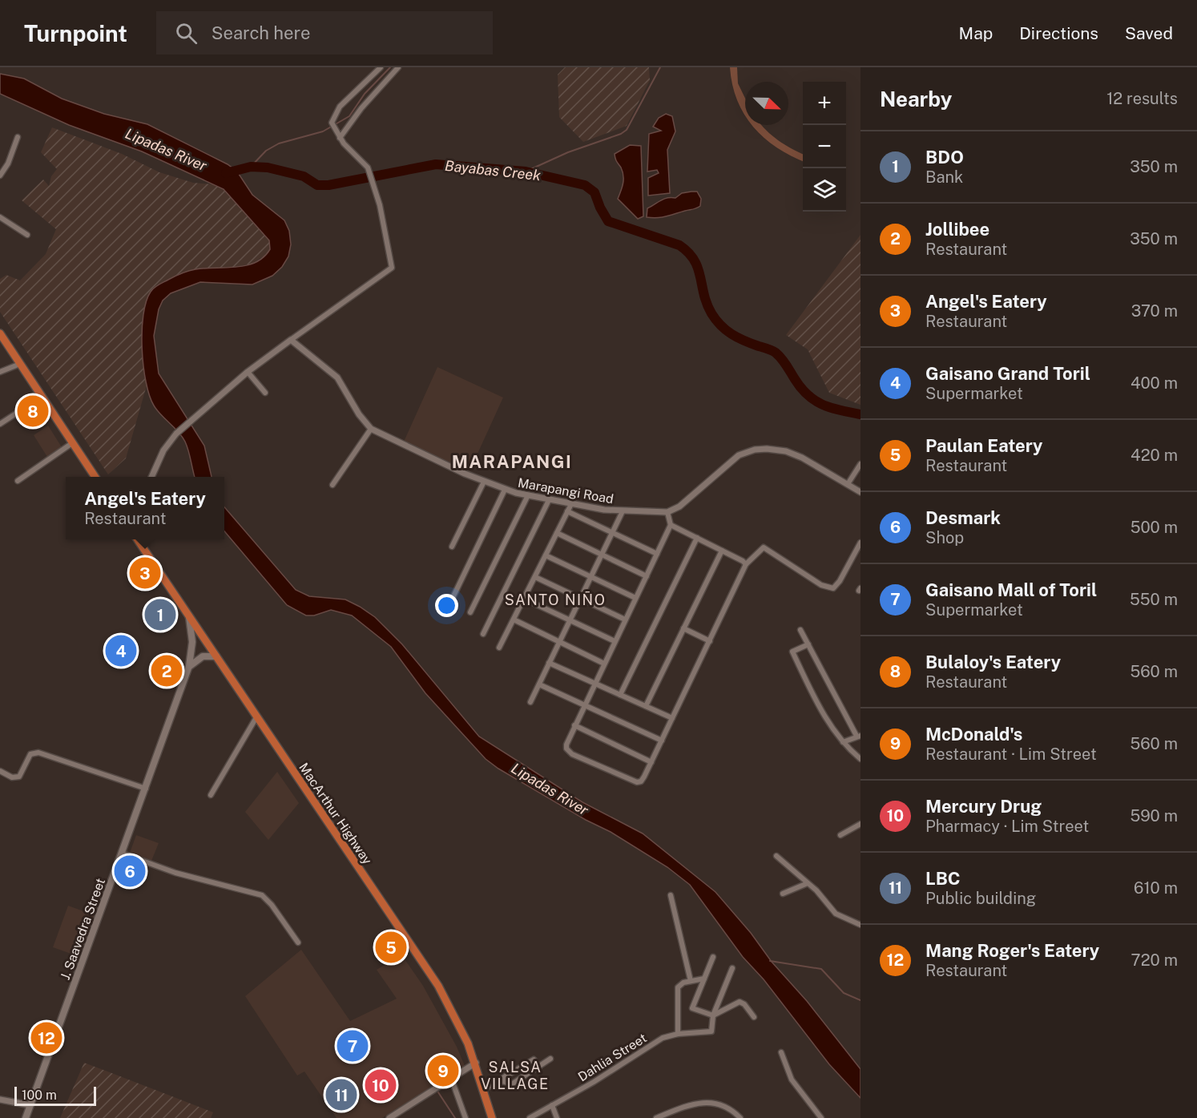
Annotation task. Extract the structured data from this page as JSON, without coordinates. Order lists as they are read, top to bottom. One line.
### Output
{"streets":{"highway":["MacArthur Highway"],"main road":["J. Saavedra Street"],"street":["Marapangi Road","Dahlia Street"]},"crossings":[["MacArthur Highway","J. Saavedra Street"]],"districts":["MARAPANGI","SANTO NIÑO","SALSA VILLAGE"],"water":["Lipadas River","Bayabas Creek"],"scale_bar":"100 m","north":"bottom right","page":{"header":"Turnpoint","search":"Search here","nav":["Map","Directions","Saved"],"heading":["Nearby","12 results"],"map_buttons":["+","−"],"list":[{"mark":"1","name":"BDO","note":"Bank","value":"350 m"},{"mark":"2","name":"Jollibee","note":"Restaurant","value":"350 m"},{"mark":"3","name":"Angel's Eatery","note":"Restaurant","value":"370 m"},{"mark":"4","name":"Gaisano Grand Toril","note":"Supermarket","value":"400 m"},{"mark":"5","name":"Paulan Eatery","note":"Restaurant","value":"420 m"},{"mark":"6","name":"Desmark","note":"Shop","value":"500 m"},{"mark":"7","name":"Gaisano Mall of Toril","note":"Supermarket","value":"550 m"},{"mark":"8","name":"Bulaloy's Eatery","note":"Restaurant","value":"560 m"},{"mark":"9","name":"McDonald's","note":"Restaurant · Lim Street","value":"560 m"},{"mark":"10","name":"Mercury Drug","note":"Pharmacy · Lim Street","value":"590 m"},{"mark":"11","name":"LBC","note":"Public building","value":"610 m"},{"mark":"12","name":"Mang Roger's Eatery","note":"Restaurant","value":"720 m"}],"pins":["8","3","1","4","2","6","5","12","7","9","10","11"],"popup":["Angel's Eatery","Restaurant"],"scale":"100 m"}}
